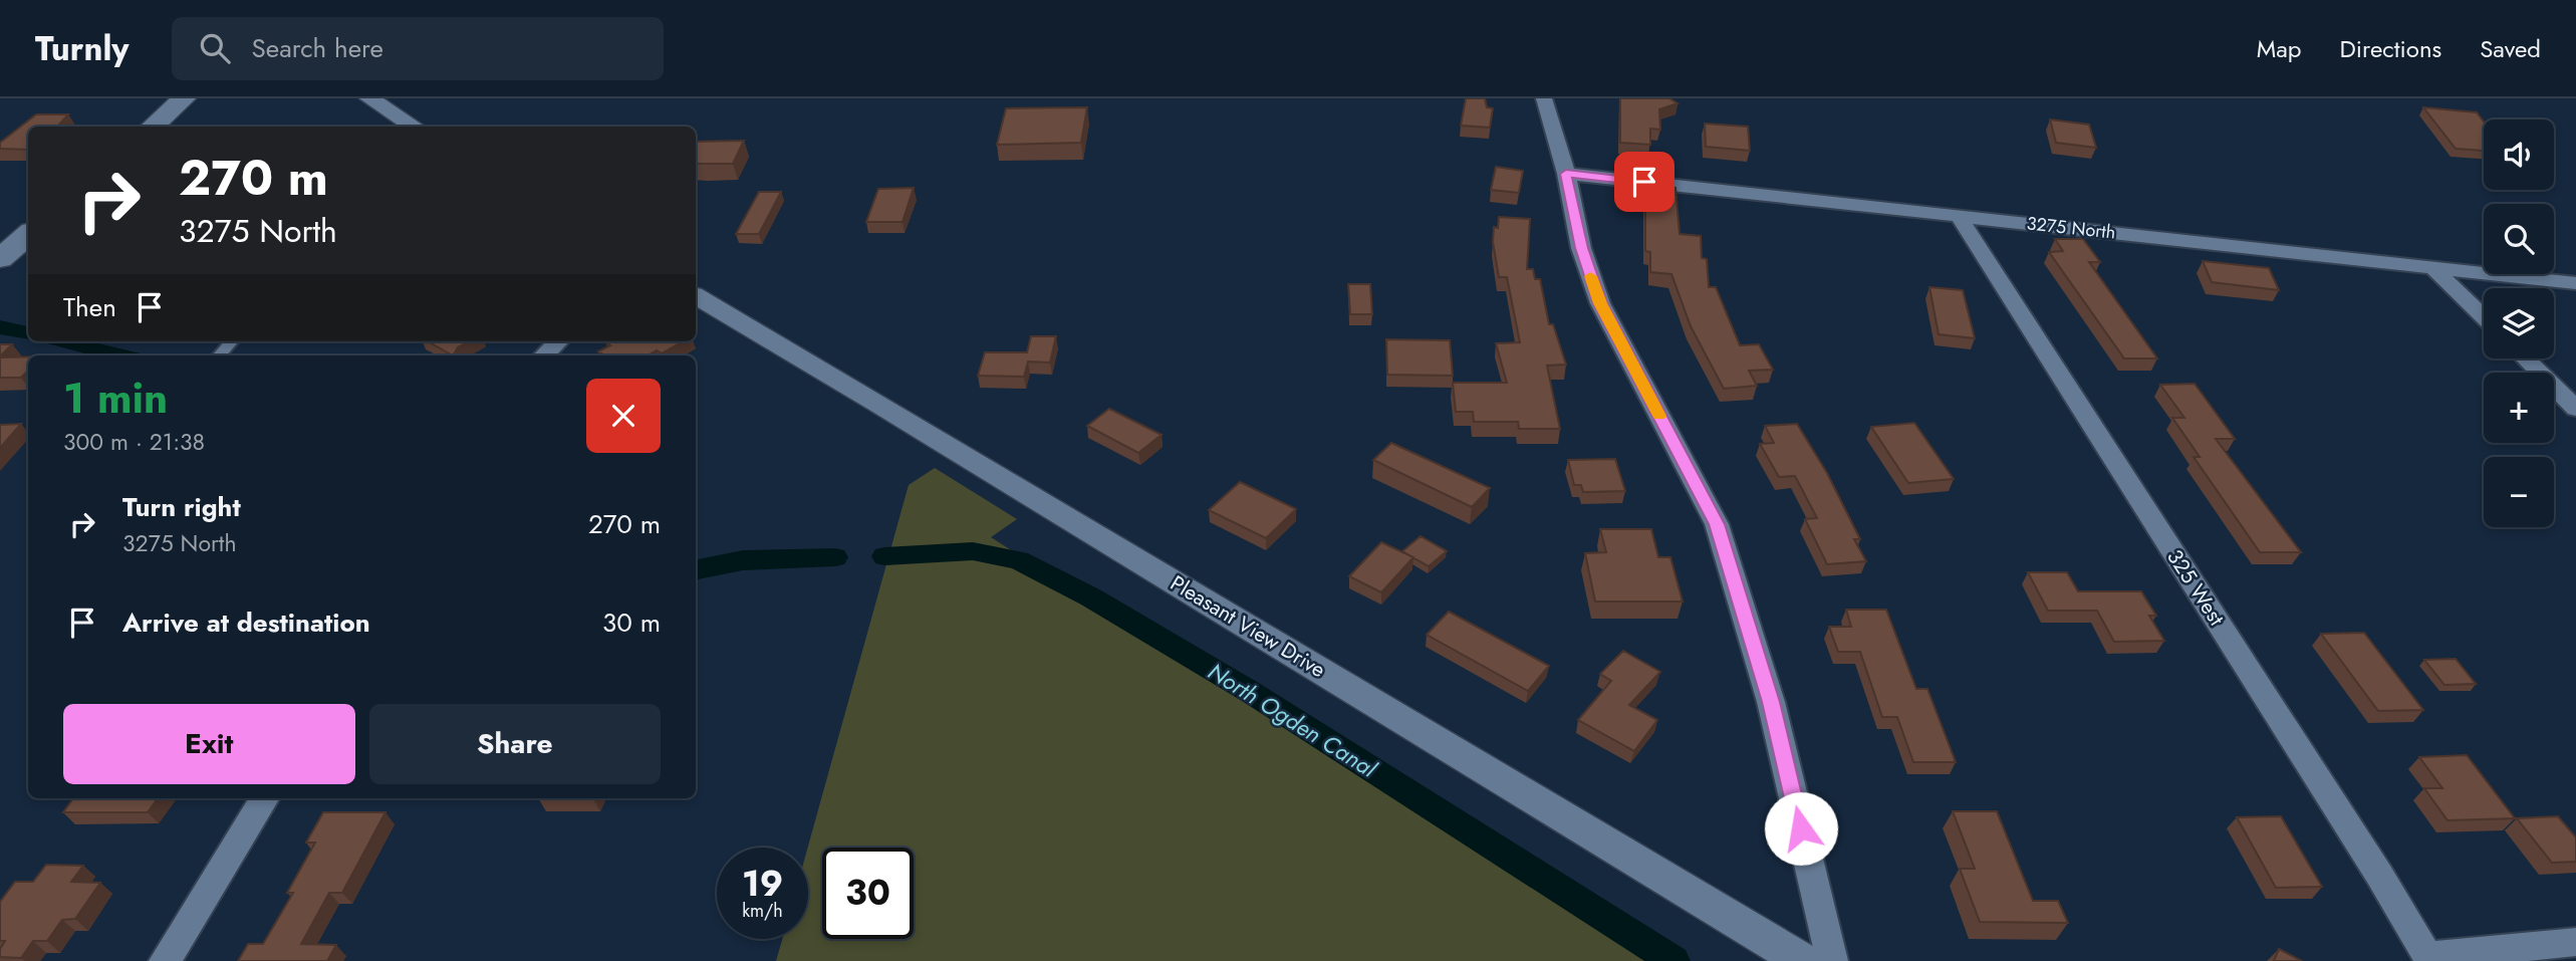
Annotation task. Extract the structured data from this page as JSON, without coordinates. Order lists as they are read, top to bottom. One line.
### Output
{"streets":{"street":["3275 North","325 West","Pleasant View Drive"]},"crossings":[["3275 North","325 West"]],"water":["North Ogden Canal"],"page":{"header":"Turnly","search":"Search here","nav":["Map","Directions","Saved"],"map_buttons":["+","−"],"turn":["270 m","3275 North"],"then":"Then","heading":["1 min","300 m · 21:38"],"list":[{"name":"Turn right","note":"3275 North","value":"270 m"},{"name":"Arrive at destination","value":"30 m"}],"buttons":["Exit","Share"],"speed":"19 km/h","limit":"30"}}
